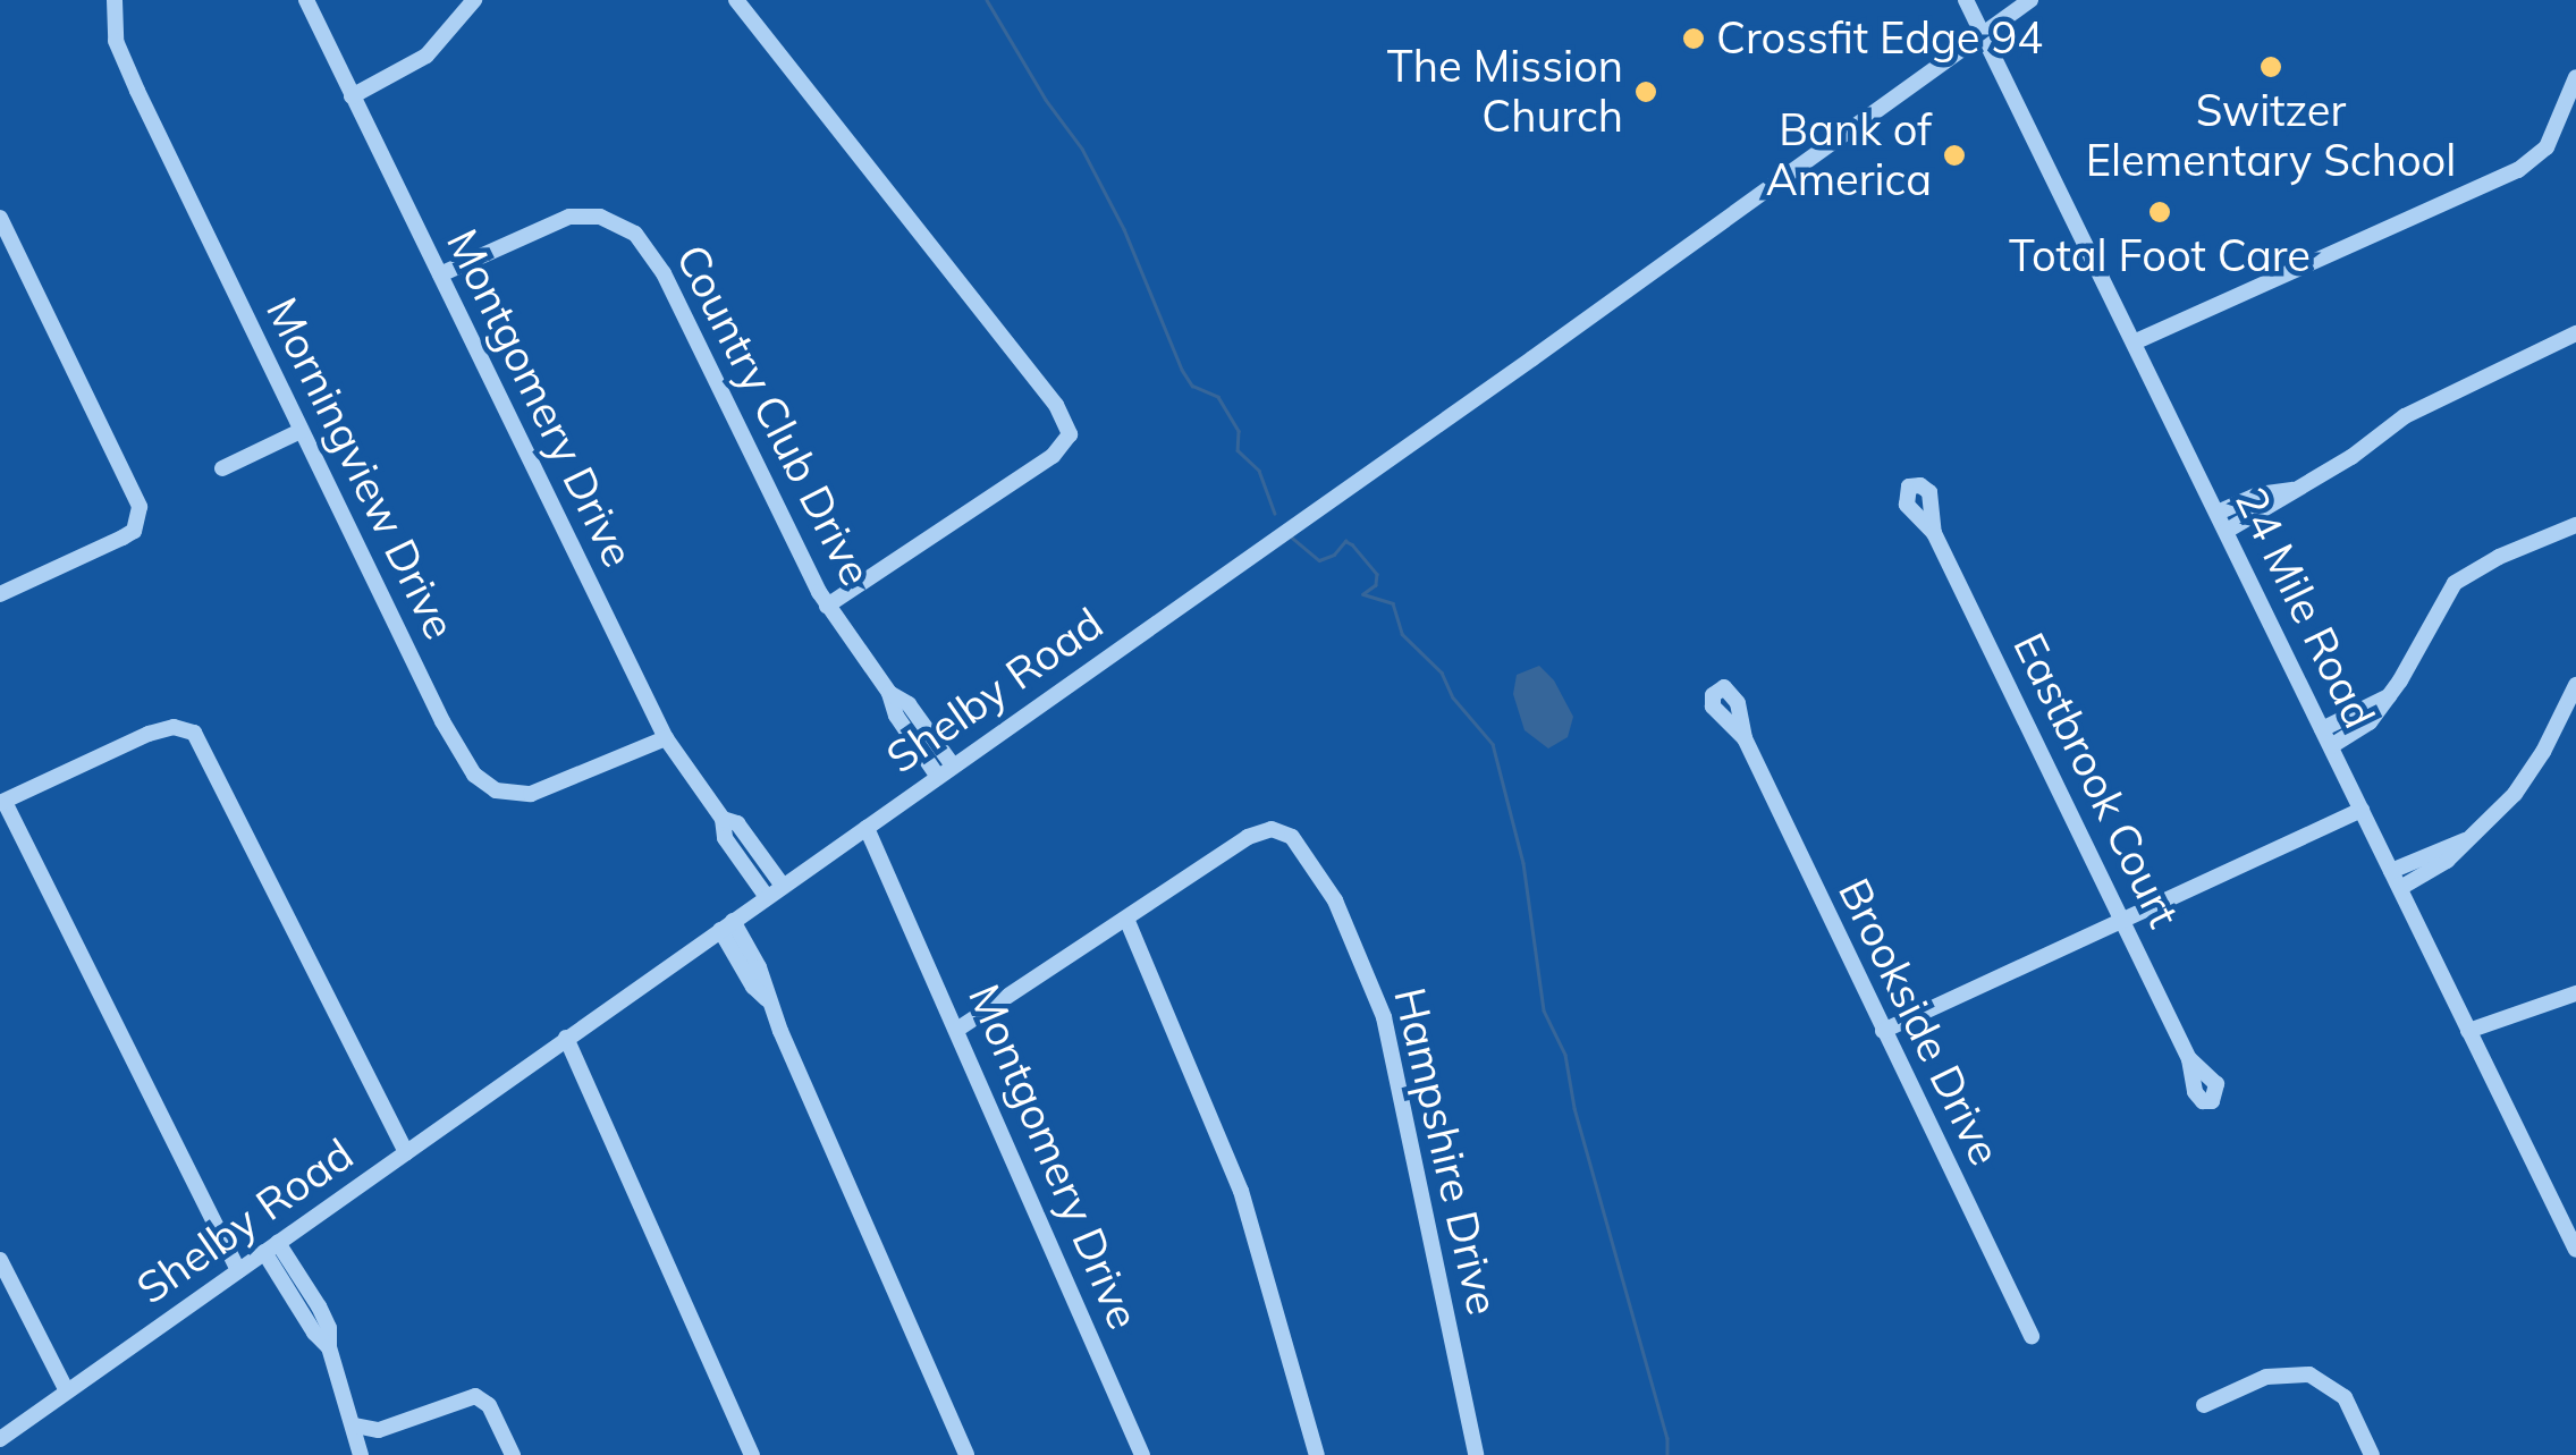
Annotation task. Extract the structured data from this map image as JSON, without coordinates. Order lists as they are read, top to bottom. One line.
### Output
{"streets":{"street":["Montgomery Drive","Country Club Drive","Morningview Drive","24 Mile Road","Shelby Road","Eastbrook Court","Brookside Drive","Hampshire Drive"]},"crossings":[["Montgomery Drive","Country Club Drive"],["Montgomery Drive","Morningview Drive"],["Montgomery Drive","Shelby Road"],["Country Club Drive","Shelby Road"],["24 Mile Road","Shelby Road"]],"places":["Crossfit Edge 94","Switzer Elementary School","The Mission Church","Bank of America","Total Foot Care"]}
